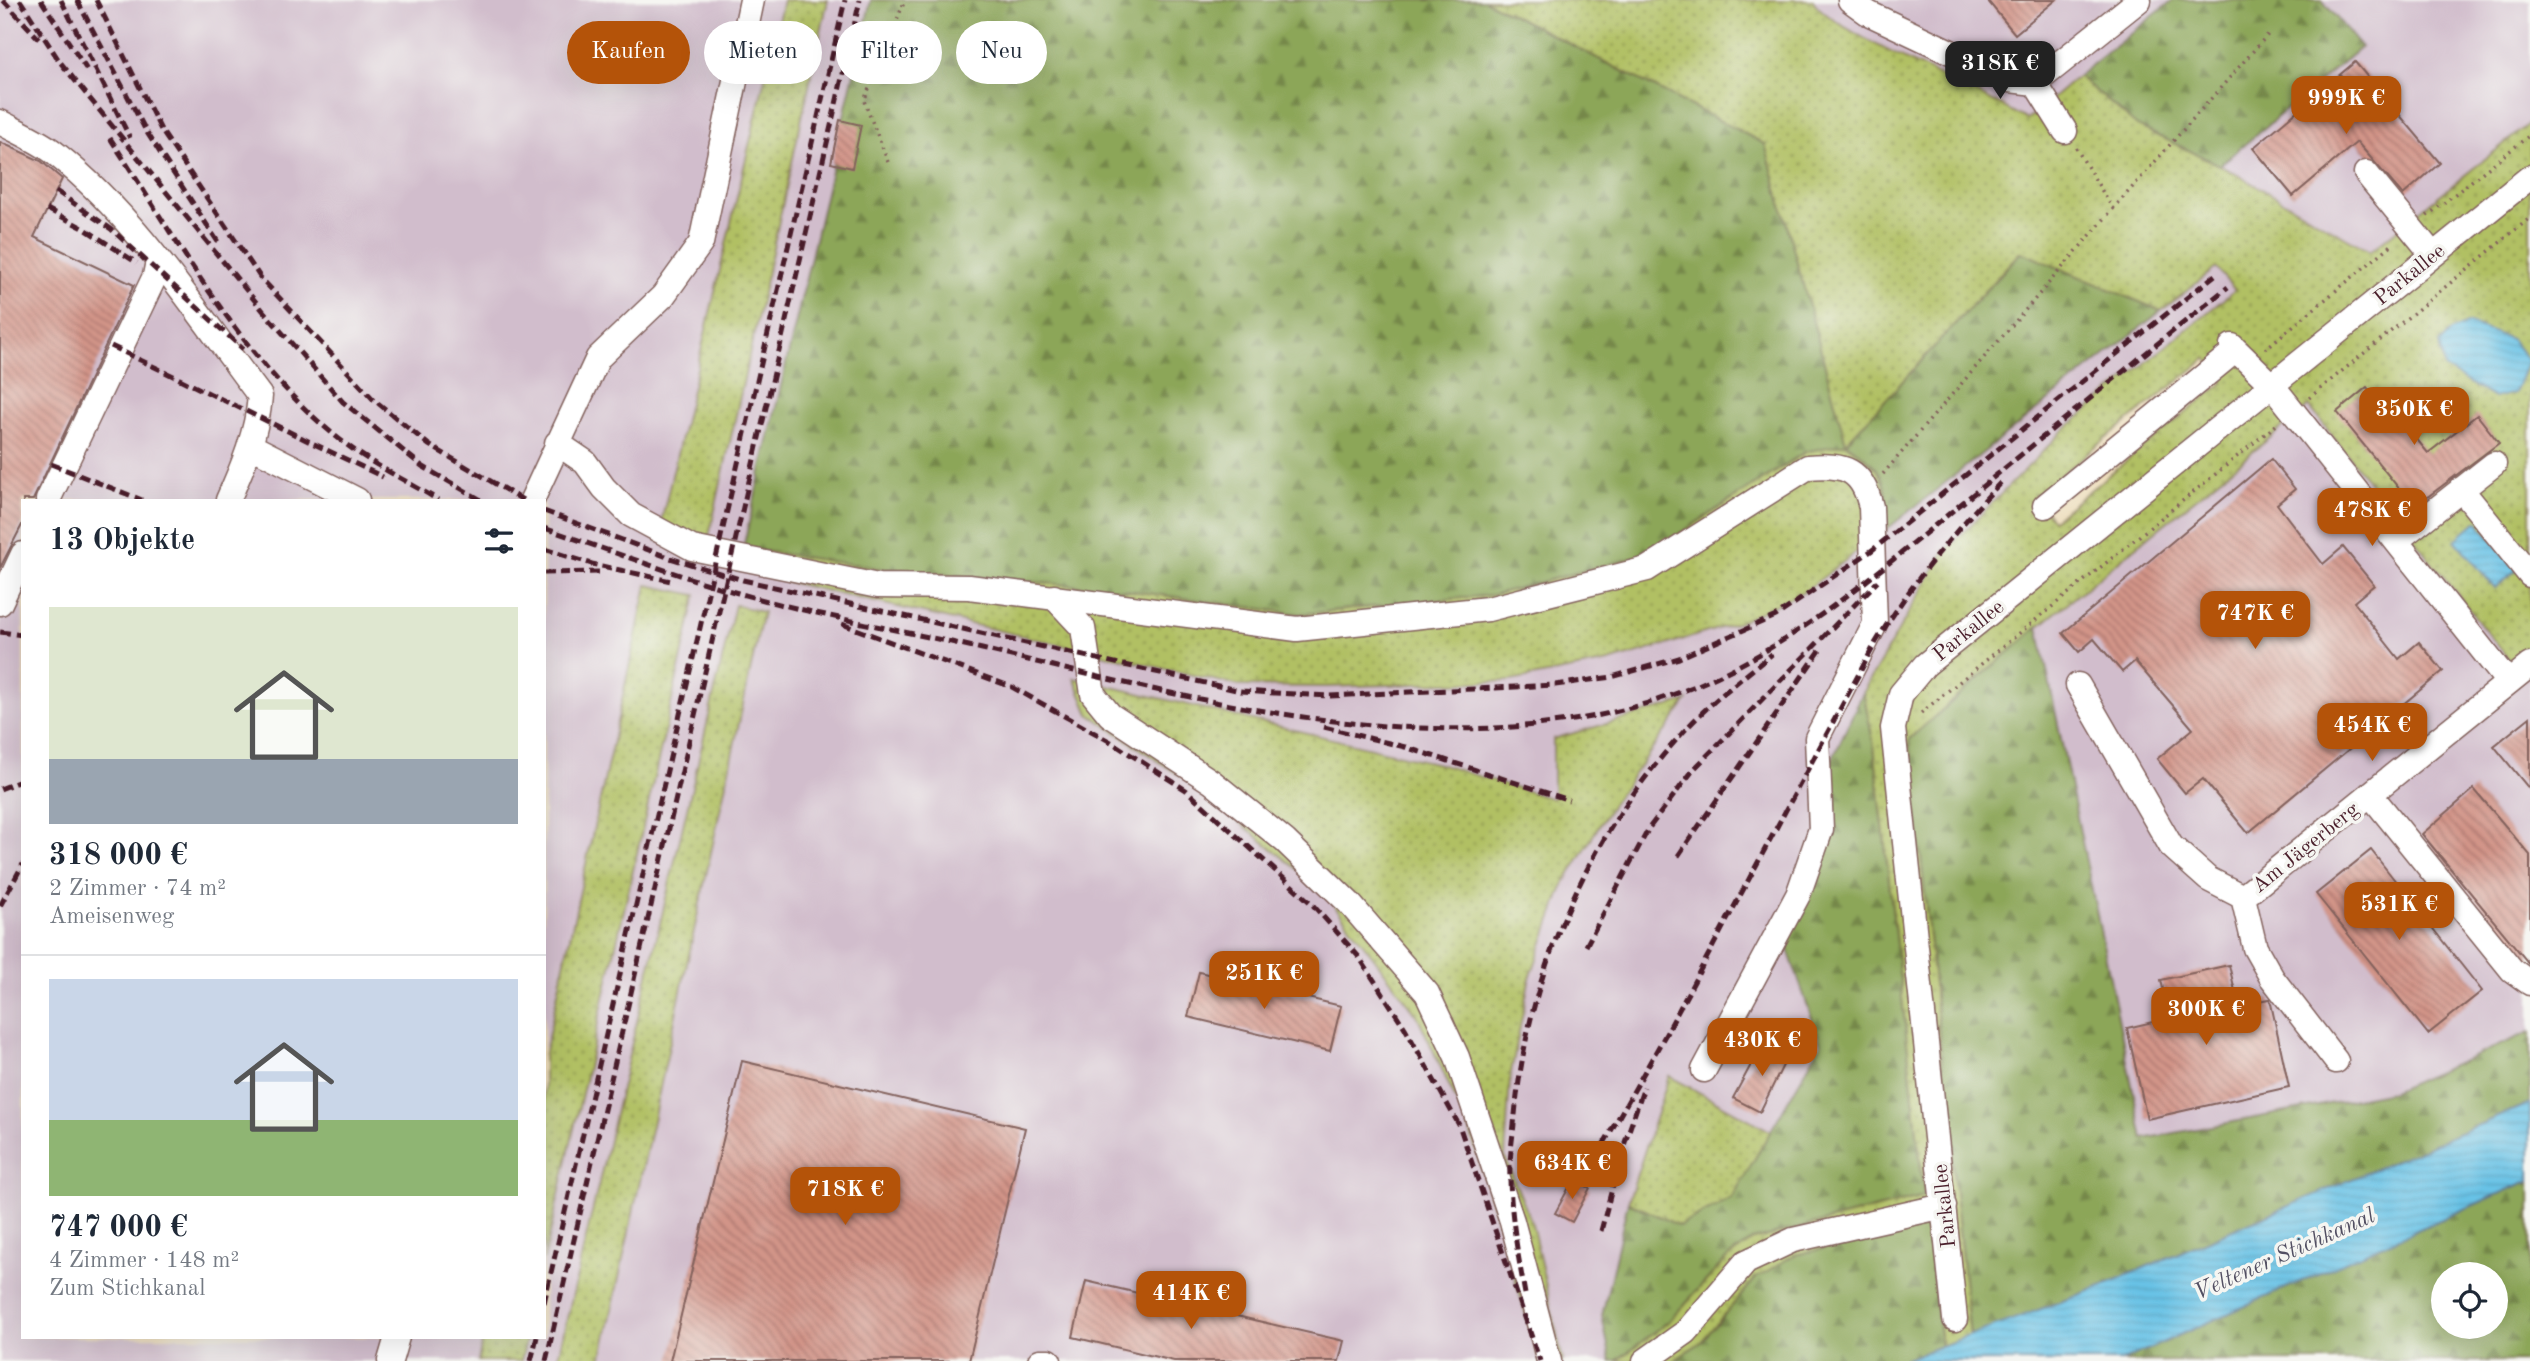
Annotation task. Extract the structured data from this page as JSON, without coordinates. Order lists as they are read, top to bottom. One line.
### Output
{"streets":{"street":["Parkallee","Am Jägerberg"]},"water":["Veltener Stichkanal"],"page":{"chip":["Kaufen","Mieten","Filter","Neu"],"price":["318K €","999K €","350K €","478K €","747K €","454K €","531K €","251K €","300K €","430K €","634K €","718K €","414K €"],"heading":"13 Objekte","list":[{"name":"318 000 €","note":"2 Zimmer · 74 m² · Ameisenweg"},{"name":"747 000 €","note":"4 Zimmer · 148 m² · Zum Stichkanal"}]}}
